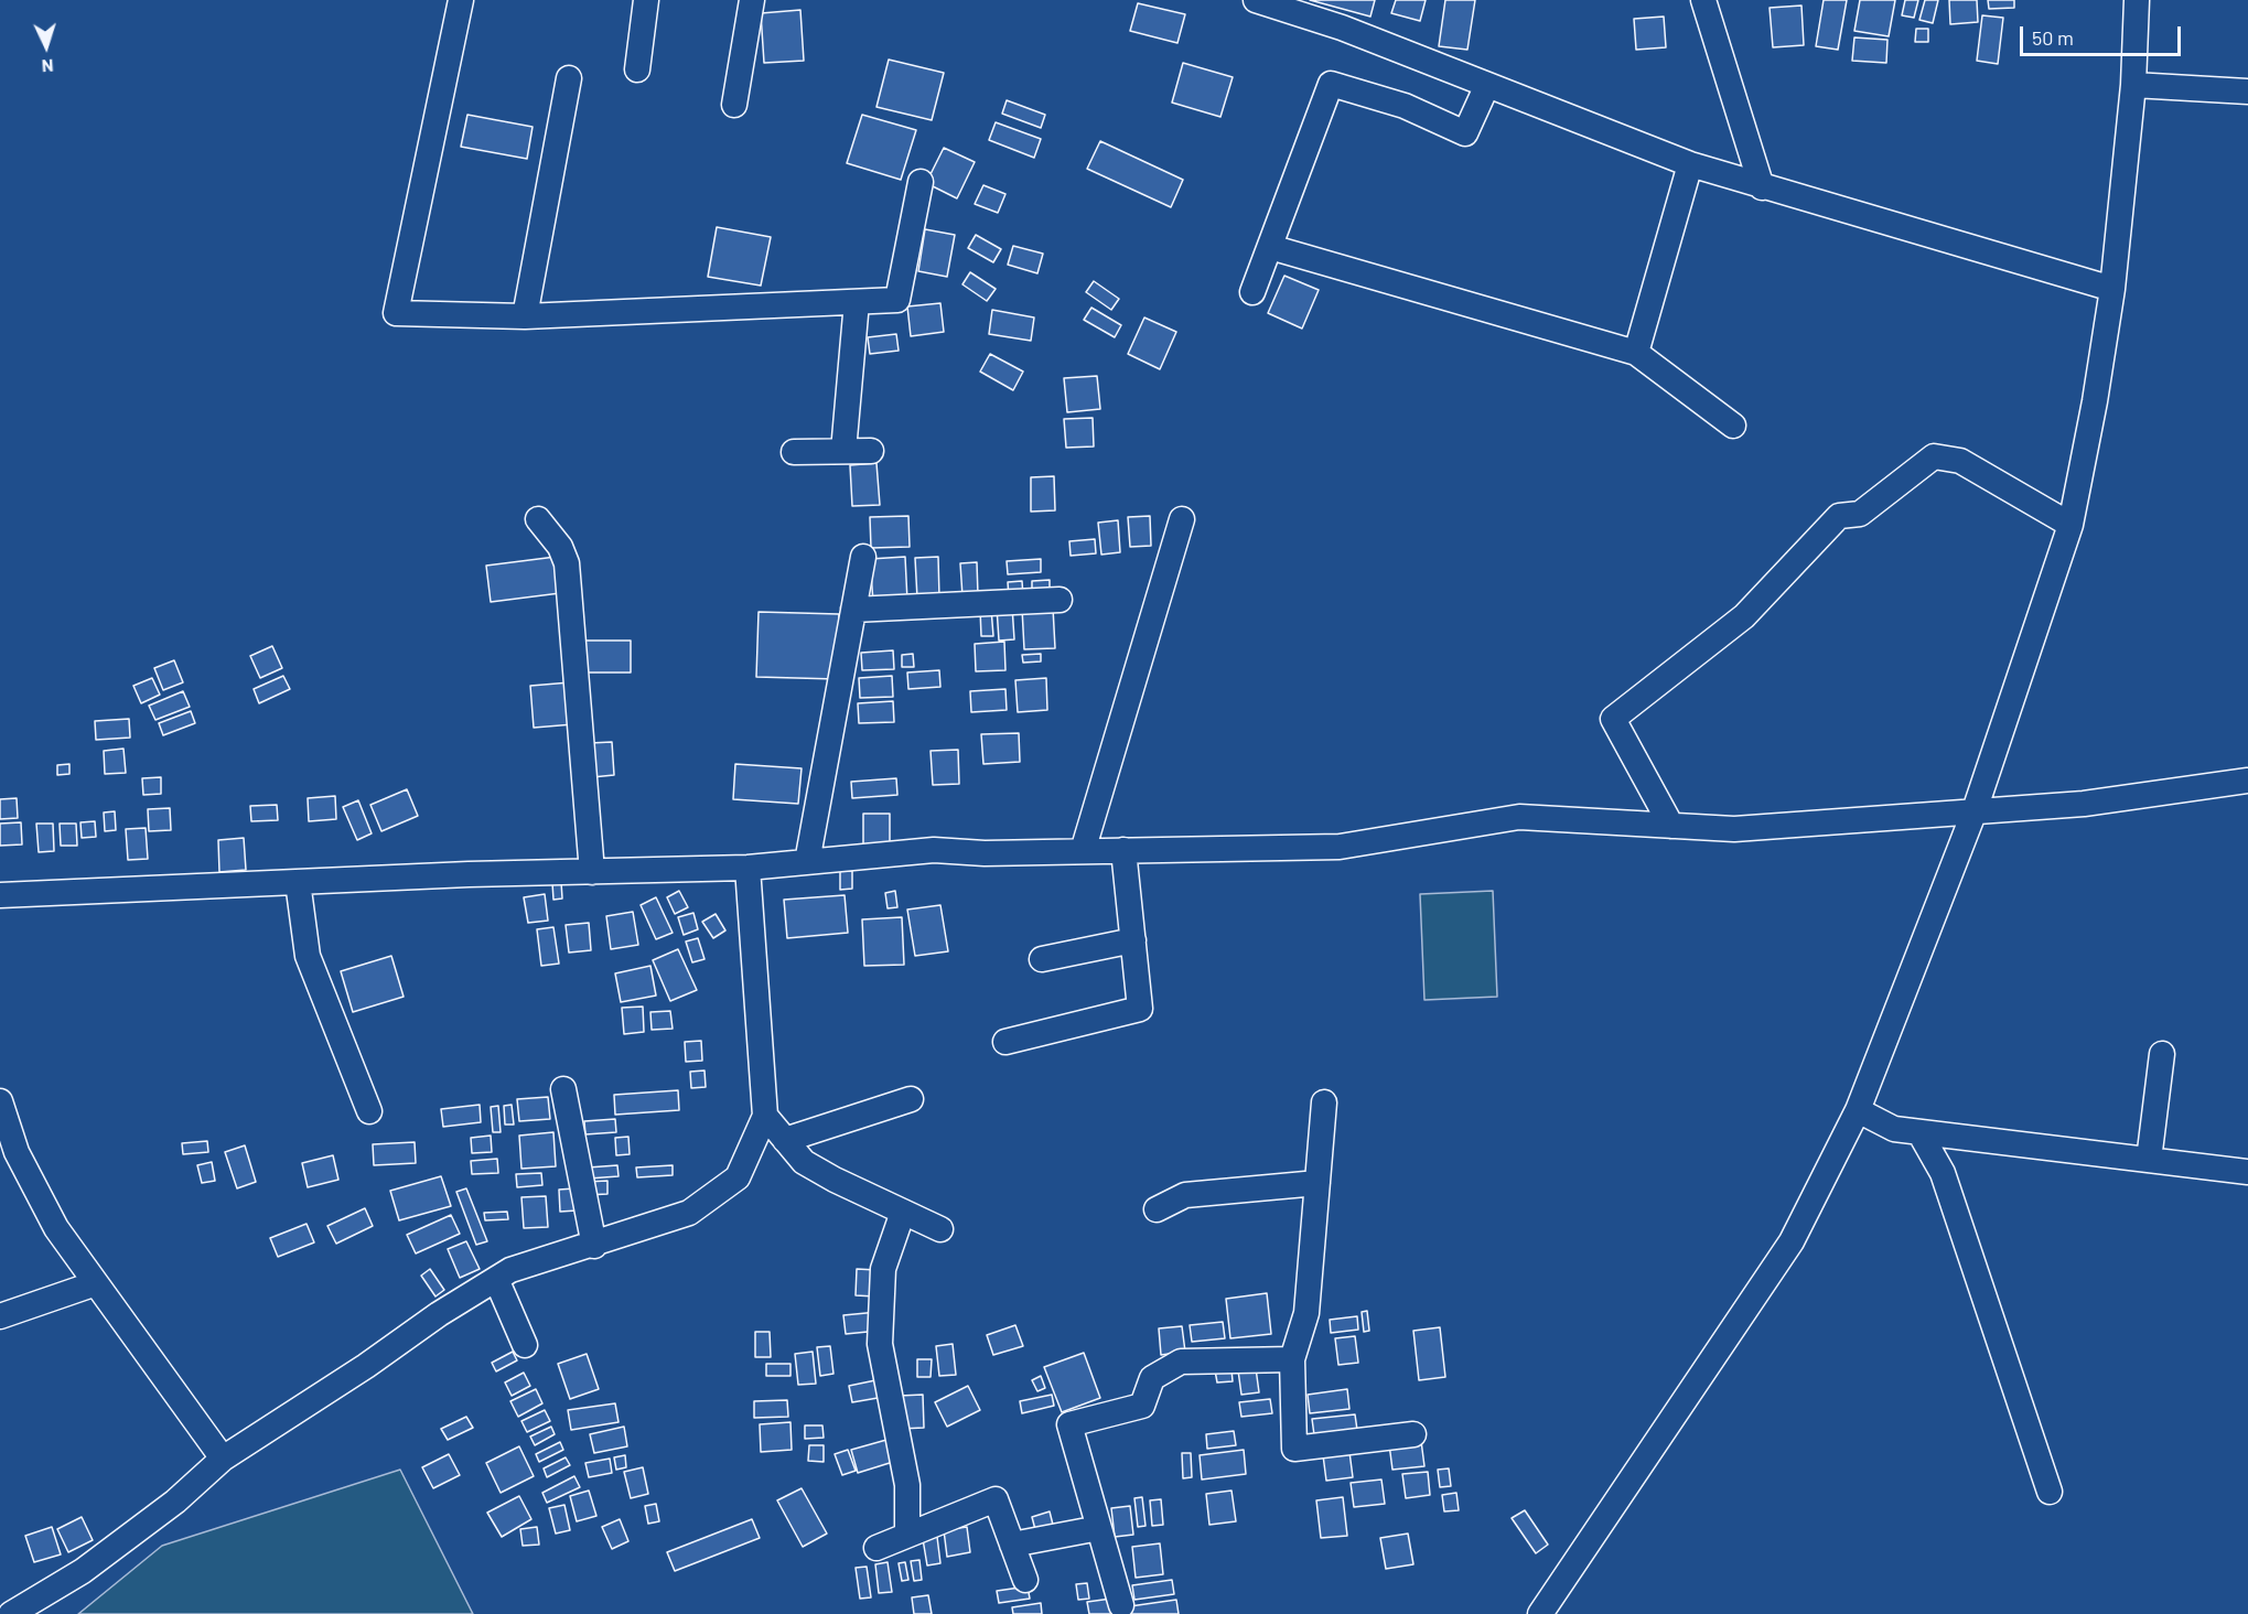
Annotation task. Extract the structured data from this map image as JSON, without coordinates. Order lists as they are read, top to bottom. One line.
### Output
{"scale_bar":"50 m","north":"bottom"}
